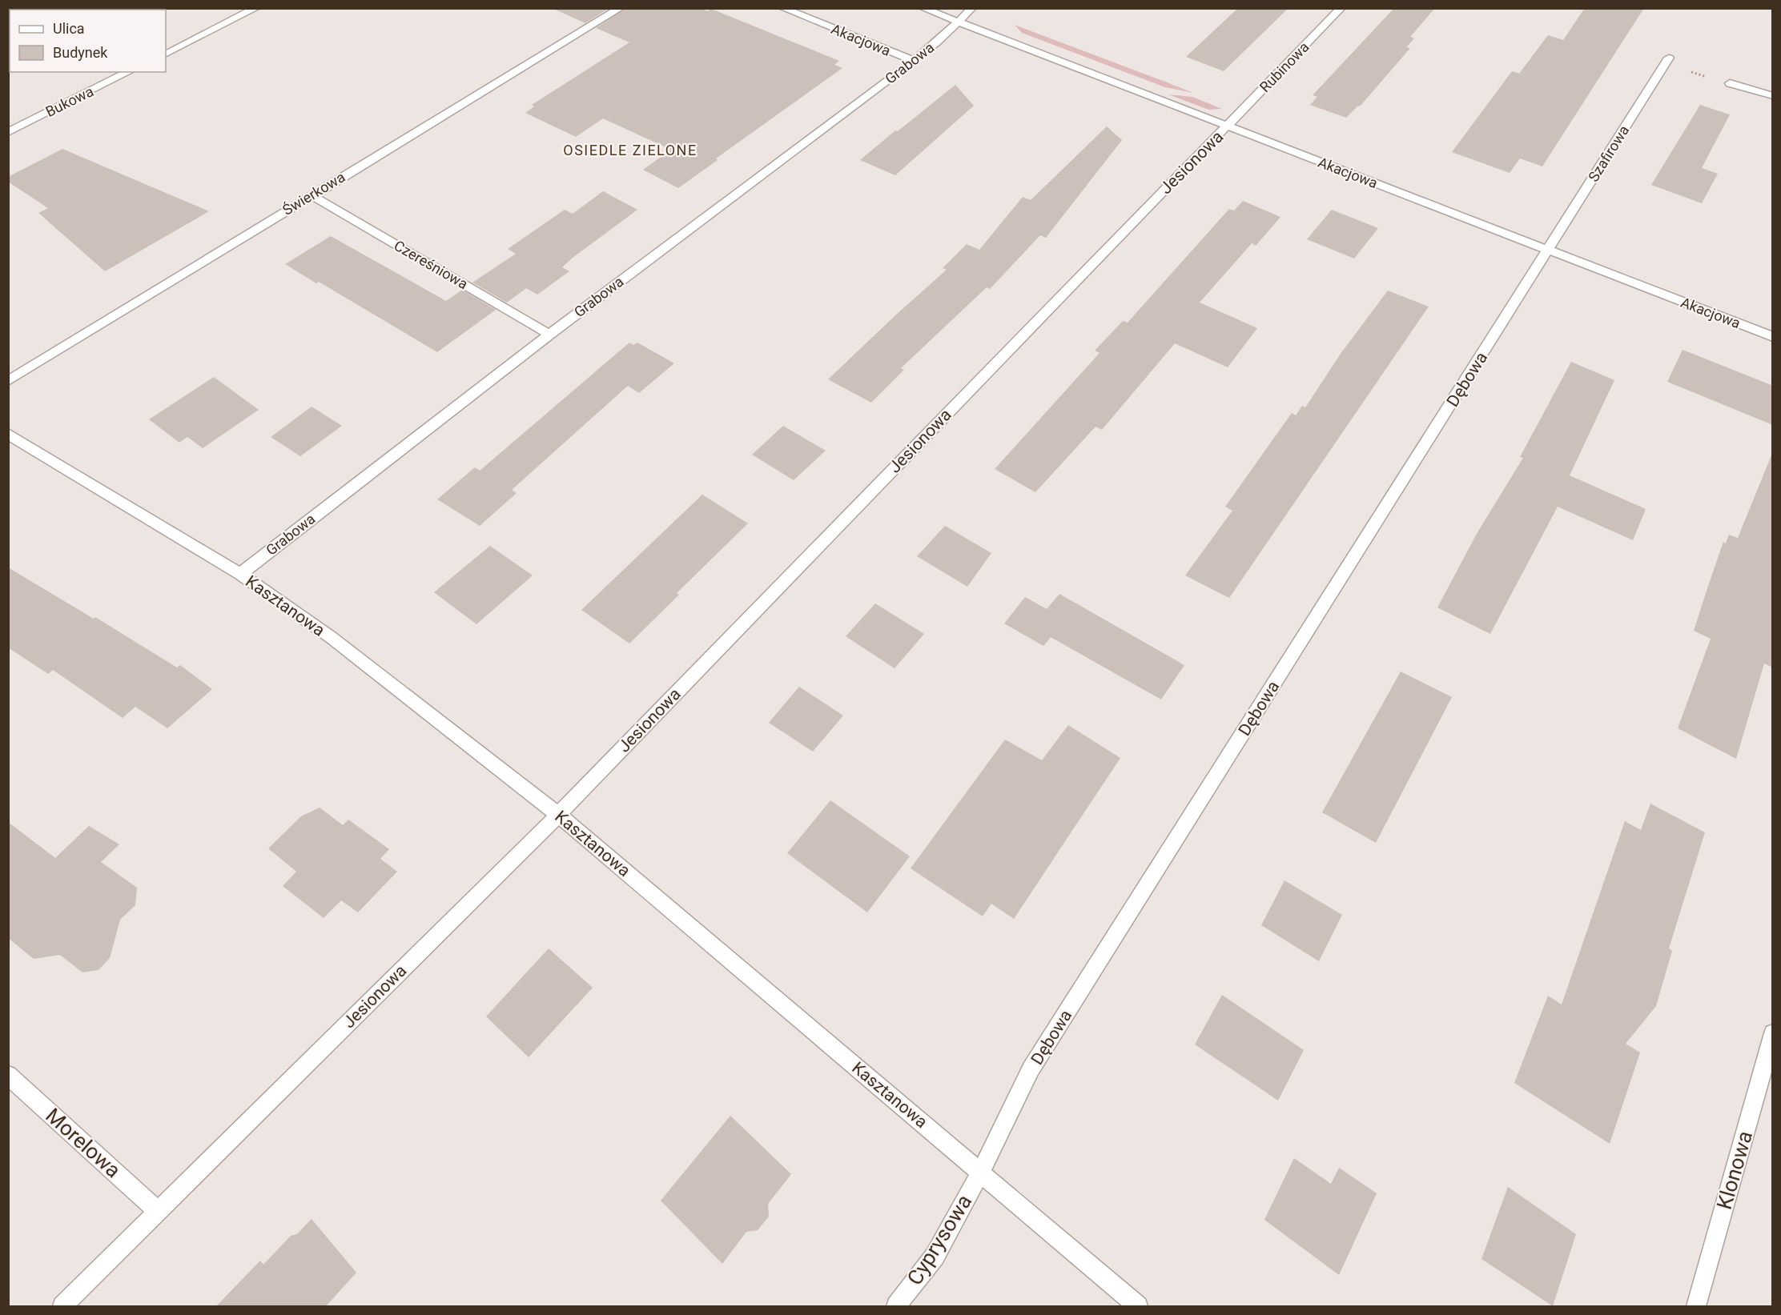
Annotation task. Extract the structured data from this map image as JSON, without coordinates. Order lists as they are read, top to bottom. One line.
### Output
{"streets":{"street":["Akacjowa","Grabowa","Rubinowa","Bukowa","Szafirowa","Jesionowa","Świerkowa","Czereśniowa","Dębowa","Kasztanowa","Morelowa","Klonowa","Cyprysowa"]},"crossings":[["Akacjowa","Grabowa"],["Akacjowa","Rubinowa"],["Akacjowa","Szafirowa"],["Akacjowa","Jesionowa"],["Akacjowa","Dębowa"],["Grabowa","Czereśniowa"],["Grabowa","Kasztanowa"],["Rubinowa","Jesionowa"],["Szafirowa","Dębowa"],["Jesionowa","Kasztanowa"],["Jesionowa","Morelowa"],["Świerkowa","Czereśniowa"],["Dębowa","Kasztanowa"],["Dębowa","Cyprysowa"],["Kasztanowa","Cyprysowa"]],"districts":["OSIEDLE ZIELONE"],"legend":["Ulica","Budynek"]}
